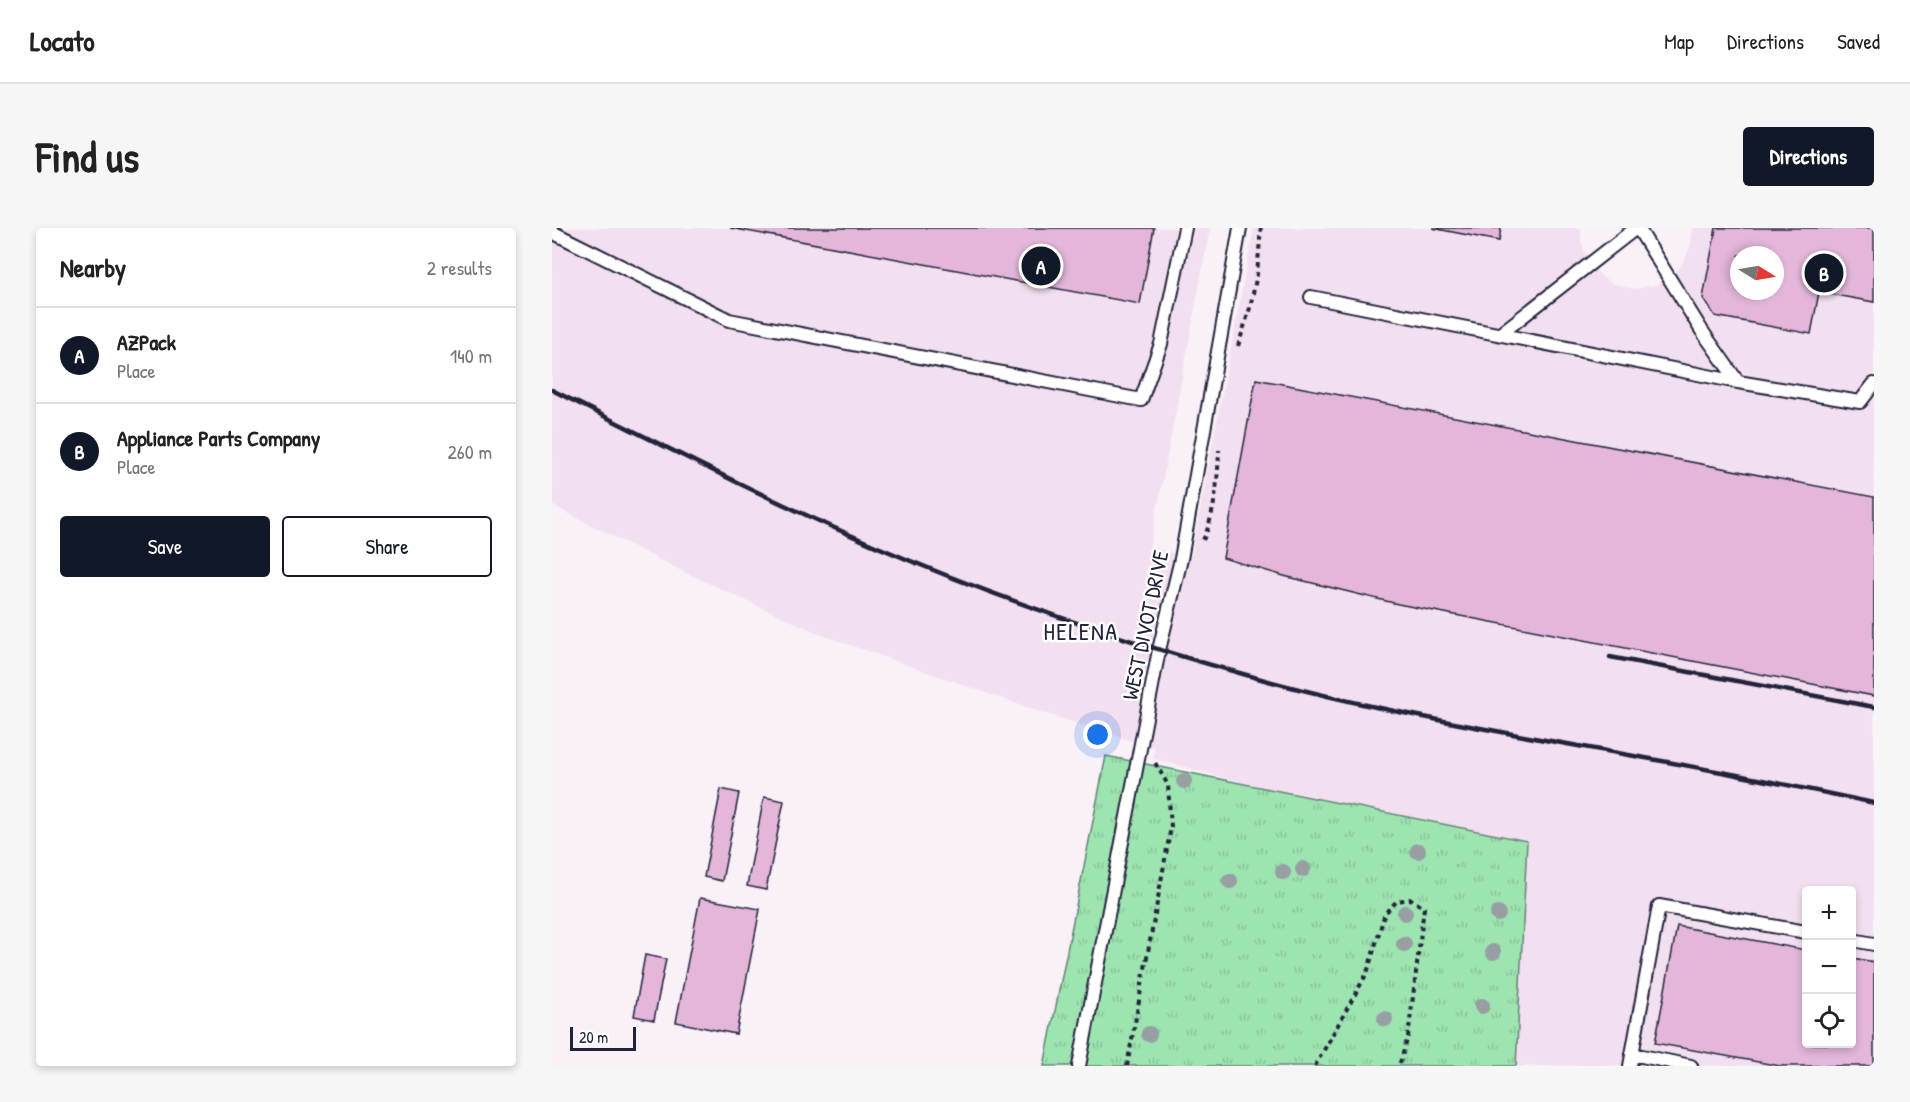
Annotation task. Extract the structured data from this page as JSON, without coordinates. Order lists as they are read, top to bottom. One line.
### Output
{"streets":{"lane":["WEST DIVOT DRIVE"]},"districts":["HELENA"],"scale_bar":"20 m","north":"right","page":{"header":"Locato","nav":["Map","Directions","Saved"],"buttons":["Directions",["Save","Share"]],"title":"Find us","heading":["Nearby","2 results"],"pins":["A","B"],"list":[{"mark":"A","name":"AZPack","note":"Place","value":"140 m"},{"mark":"B","name":"Appliance Parts Company","note":"Place","value":"260 m"}],"map_buttons":["+","−"],"scale":"20 m"}}
